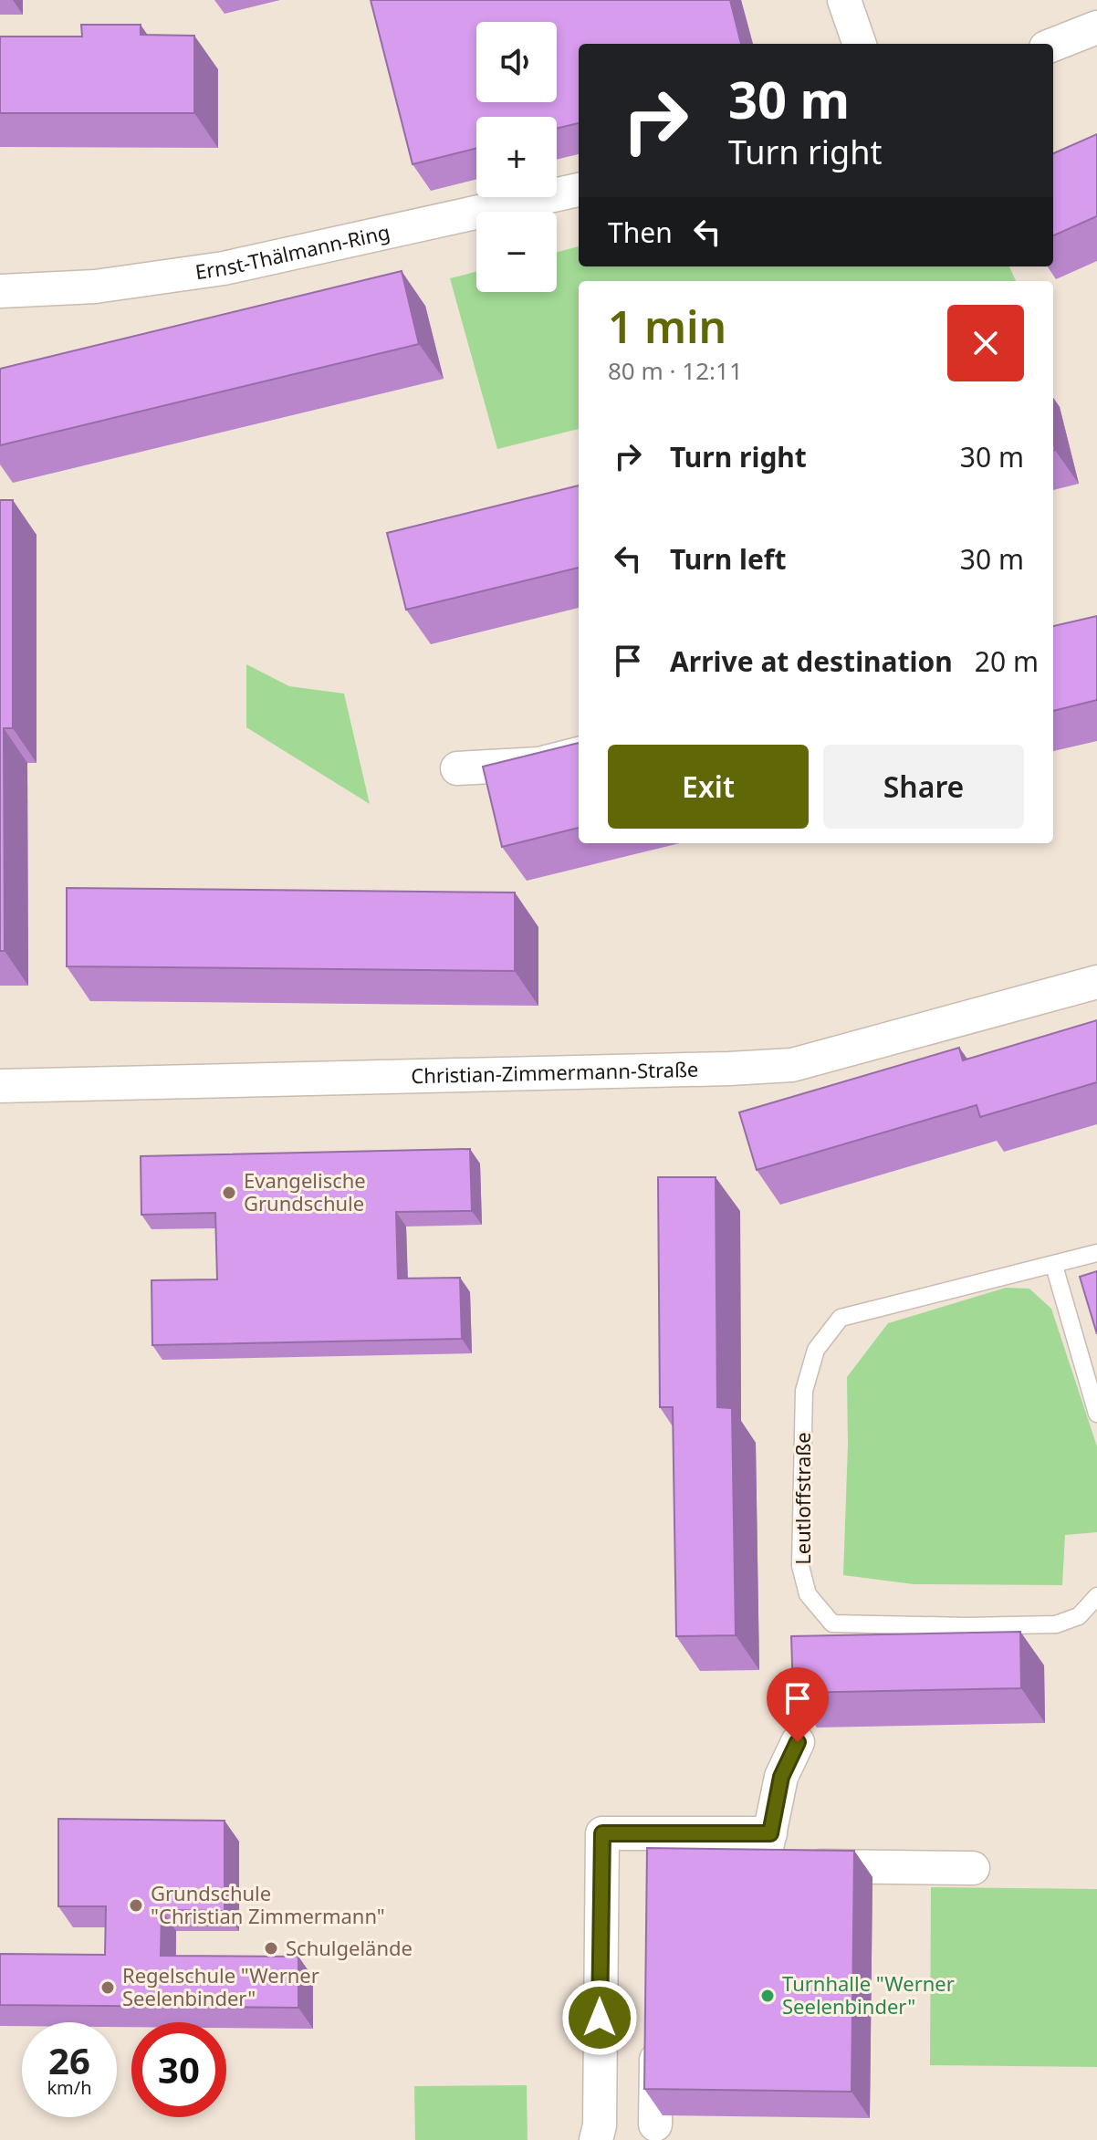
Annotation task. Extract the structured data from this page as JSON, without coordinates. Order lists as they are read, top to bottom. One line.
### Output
{"streets":{"street":["Ernst-Thälmann-Ring","Christian-Zimmermann-Straße"],"lane":["Leutloffstraße"]},"places":["Evangelische Grundschule","Grundschule \"Christian Zimmermann\"","Schulgelände","Regelschule \"Werner Seelenbinder\"","Turnhalle \"Werner Seelenbinder\""],"page":{"map_buttons":["+","−"],"turn":["30 m","Turn right"],"then":"Then","heading":["1 min","80 m · 12:11"],"list":[{"name":"Turn right","value":"30 m"},{"name":"Turn left","value":"30 m"},{"name":"Arrive at destination","value":"20 m"}],"buttons":["Exit","Share"],"speed":"26 km/h","limit":"30"}}
